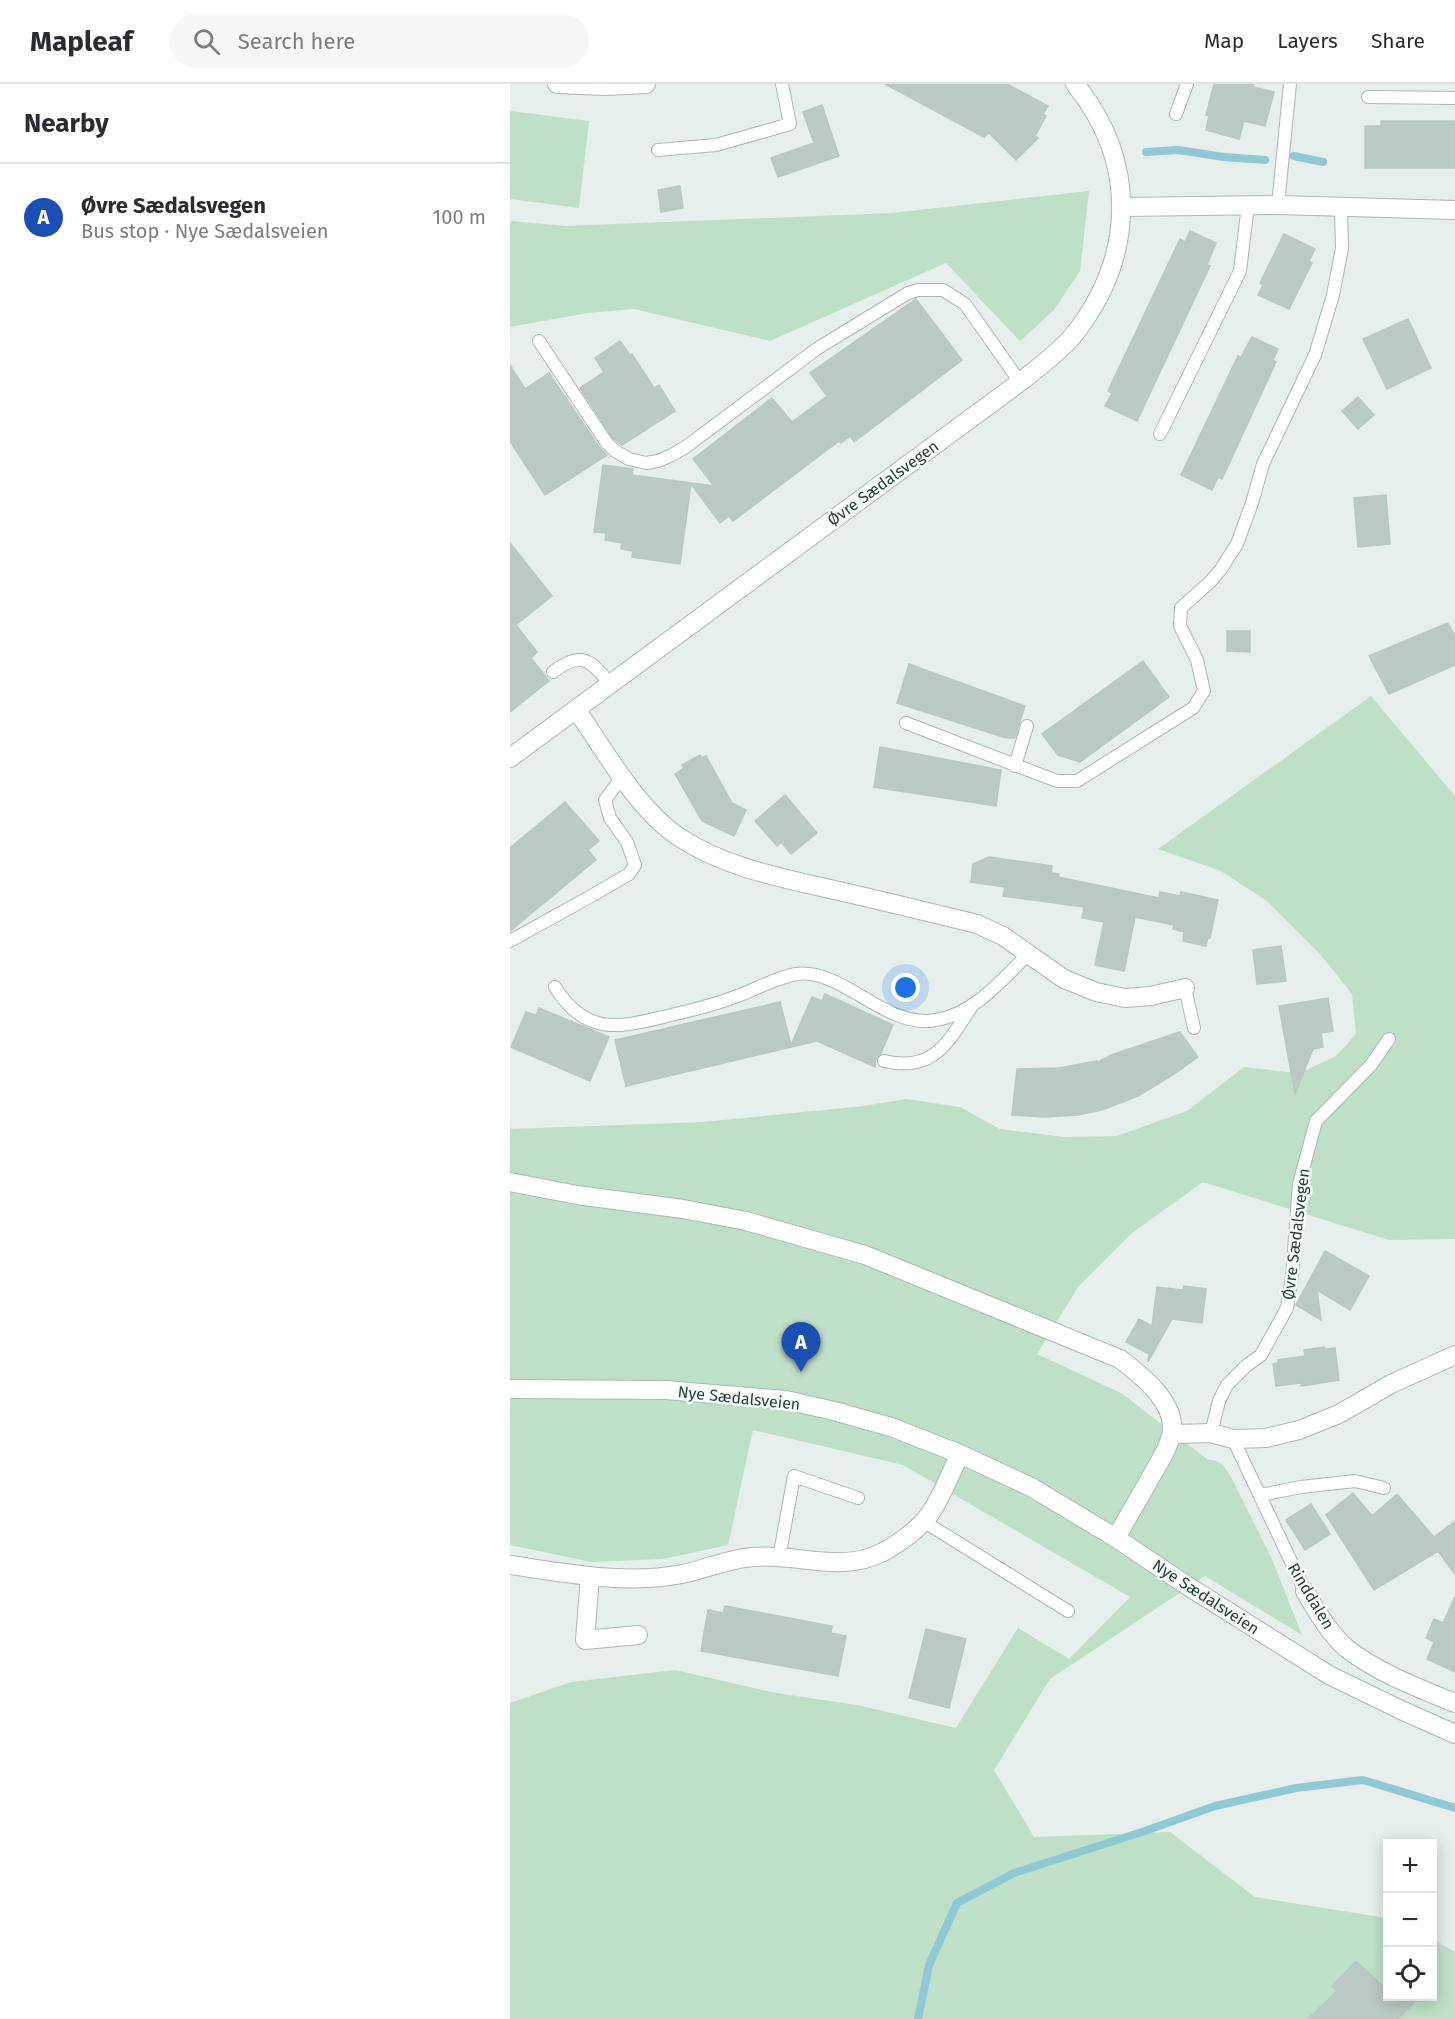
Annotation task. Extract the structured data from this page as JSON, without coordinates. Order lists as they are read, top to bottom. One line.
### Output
{"streets":{"street":["Øvre Sædalsvegen","Nye Sædalsveien","Rinddalen"]},"page":{"header":"Mapleaf","search":"Search here","nav":["Map","Layers","Share"],"heading":"Nearby","list":[{"mark":"A","name":"Øvre Sædalsvegen","note":"Bus stop · Nye Sædalsveien","value":"100 m"}],"pins":"A","map_buttons":["+","−"]}}
